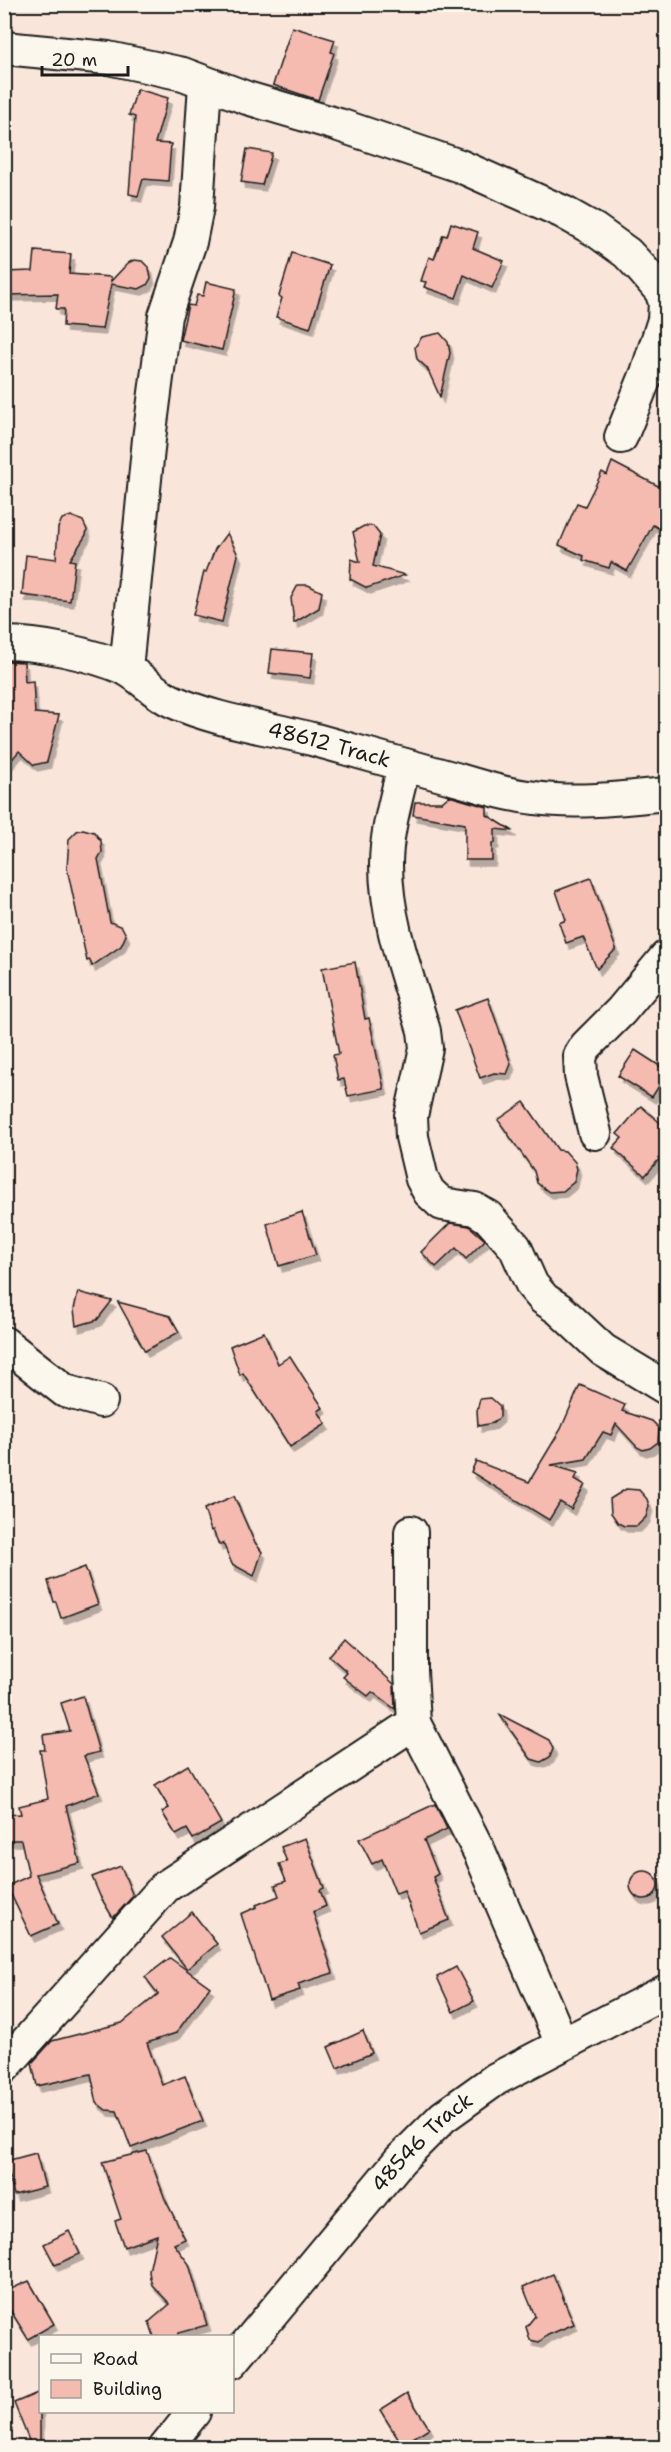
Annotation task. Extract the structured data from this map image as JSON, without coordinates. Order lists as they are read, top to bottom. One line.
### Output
{"streets":{"street":["48612 Track","48546 Track"]},"legend":["Road","Building"],"scale_bar":"20 m"}
